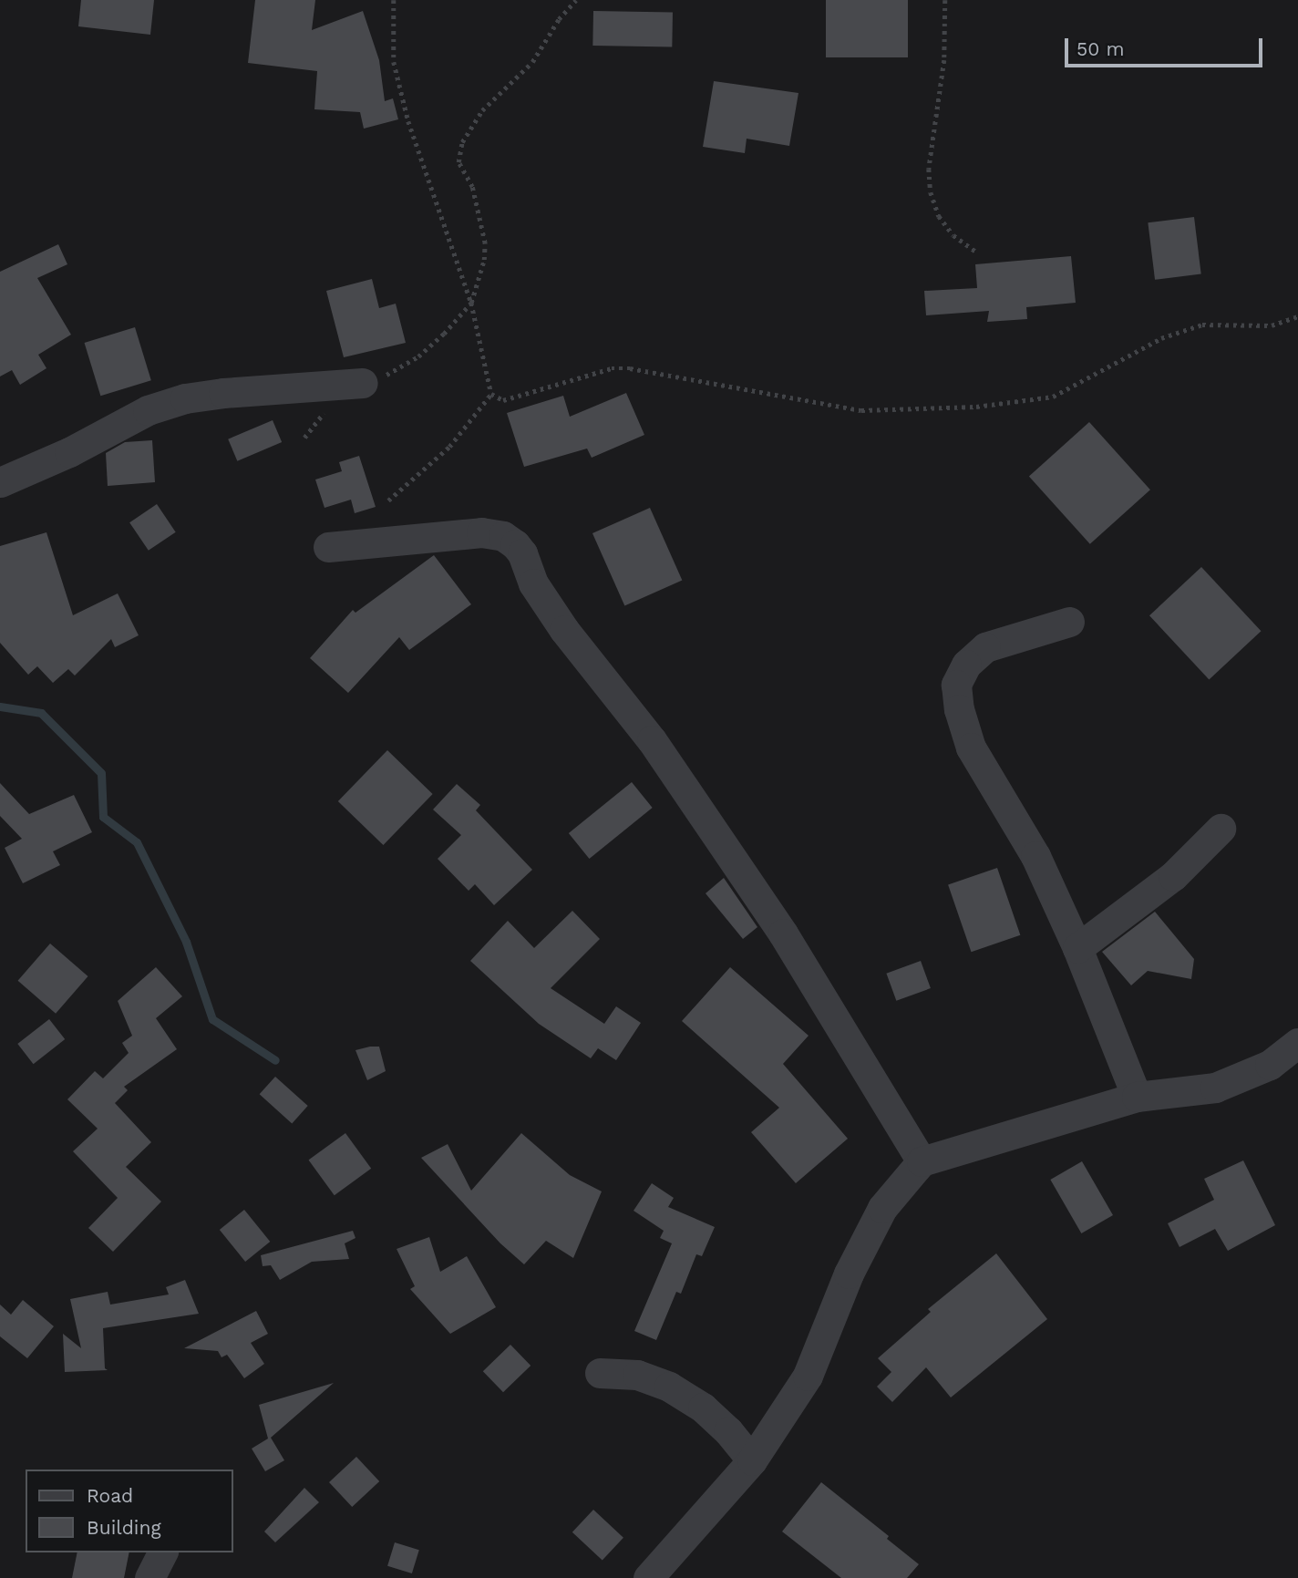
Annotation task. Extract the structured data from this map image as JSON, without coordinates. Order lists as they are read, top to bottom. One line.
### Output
{"legend":["Road","Building"],"scale_bar":"50 m"}
